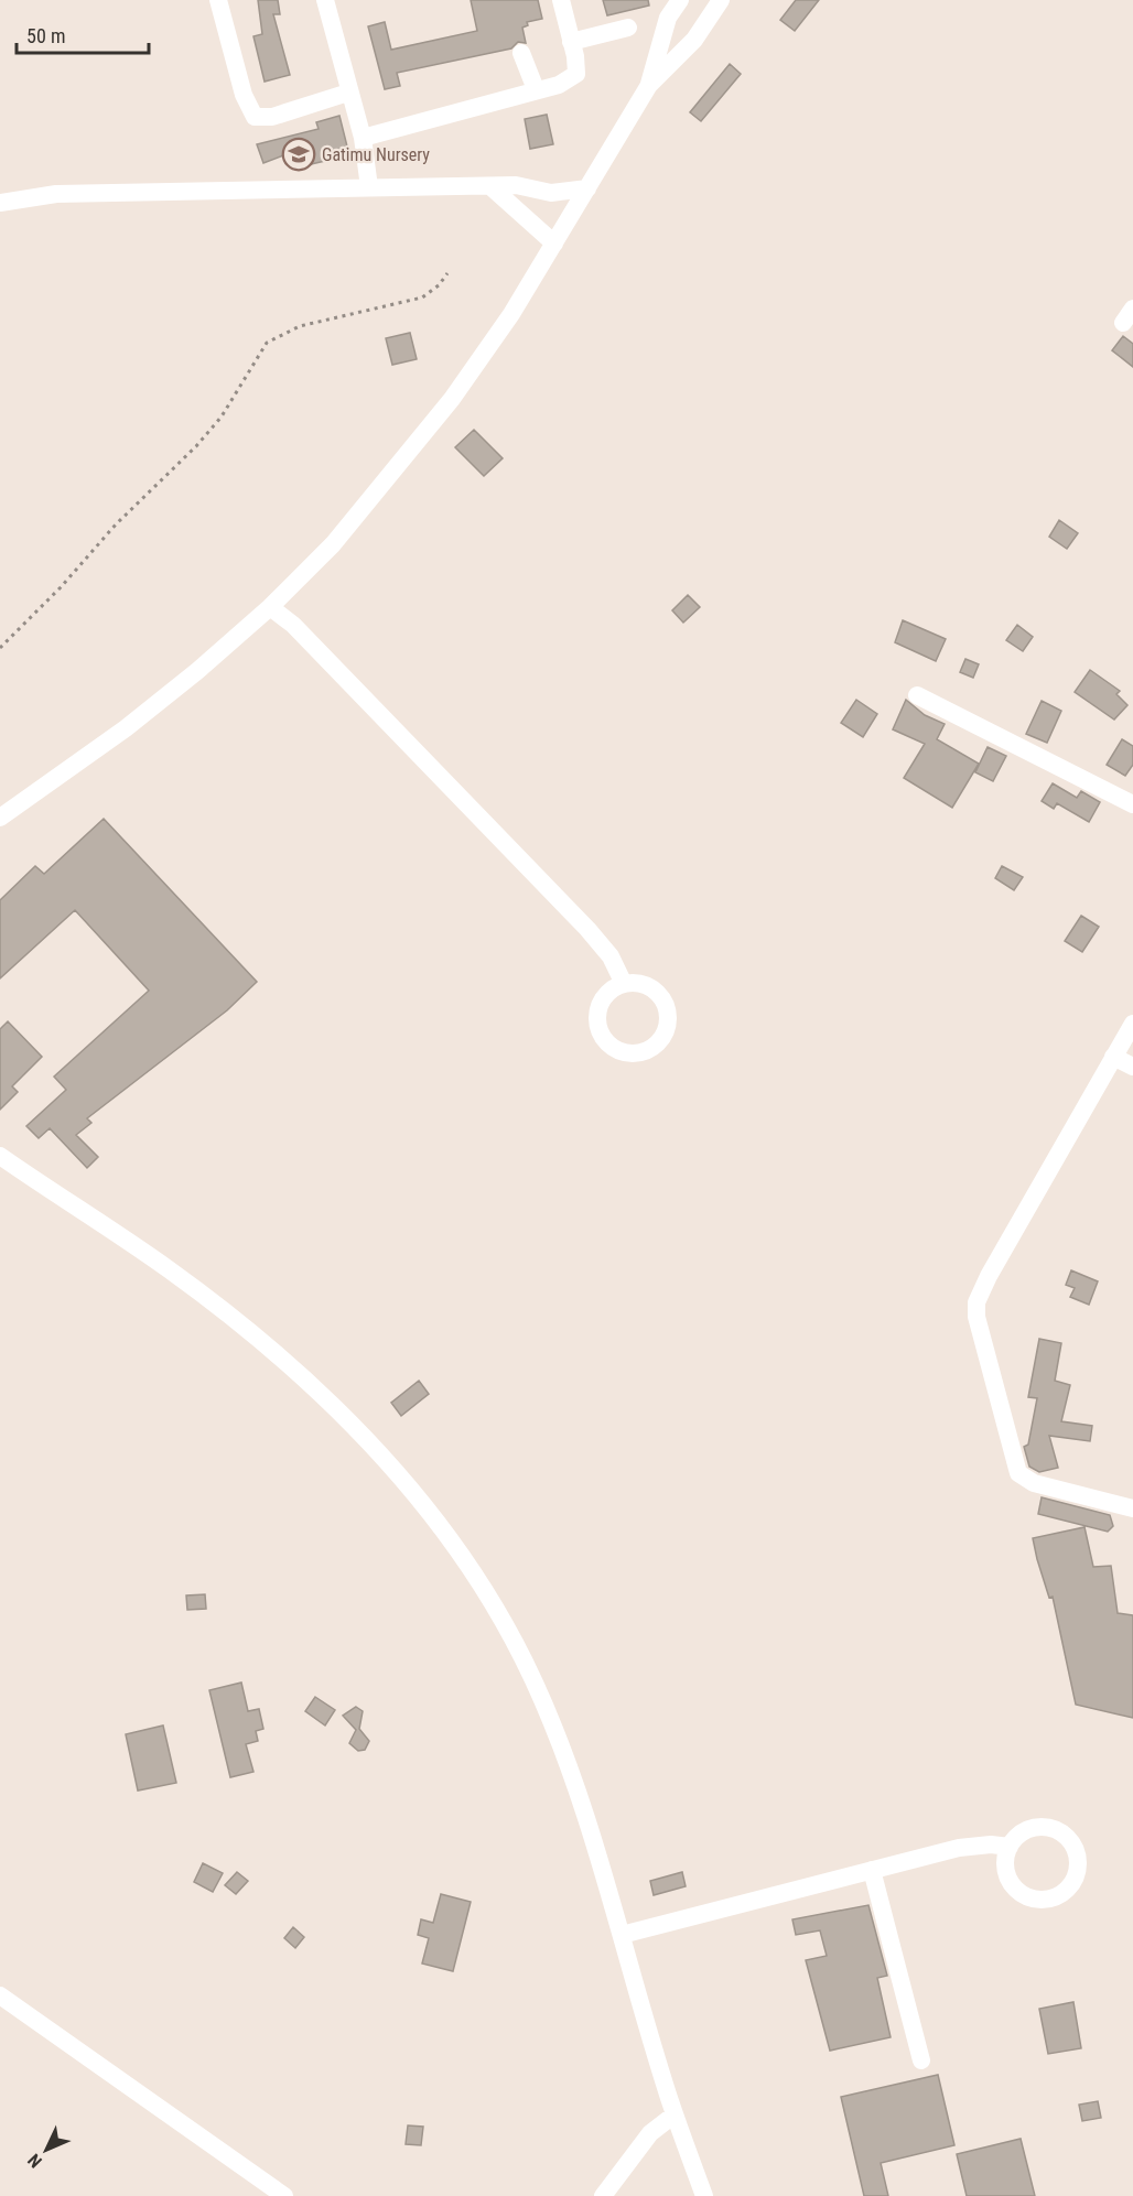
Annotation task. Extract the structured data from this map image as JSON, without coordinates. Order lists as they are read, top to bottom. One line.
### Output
{"places":{"school or university":["Gatimu Nursery"]},"scale_bar":"50 m","north":"bottom left"}
